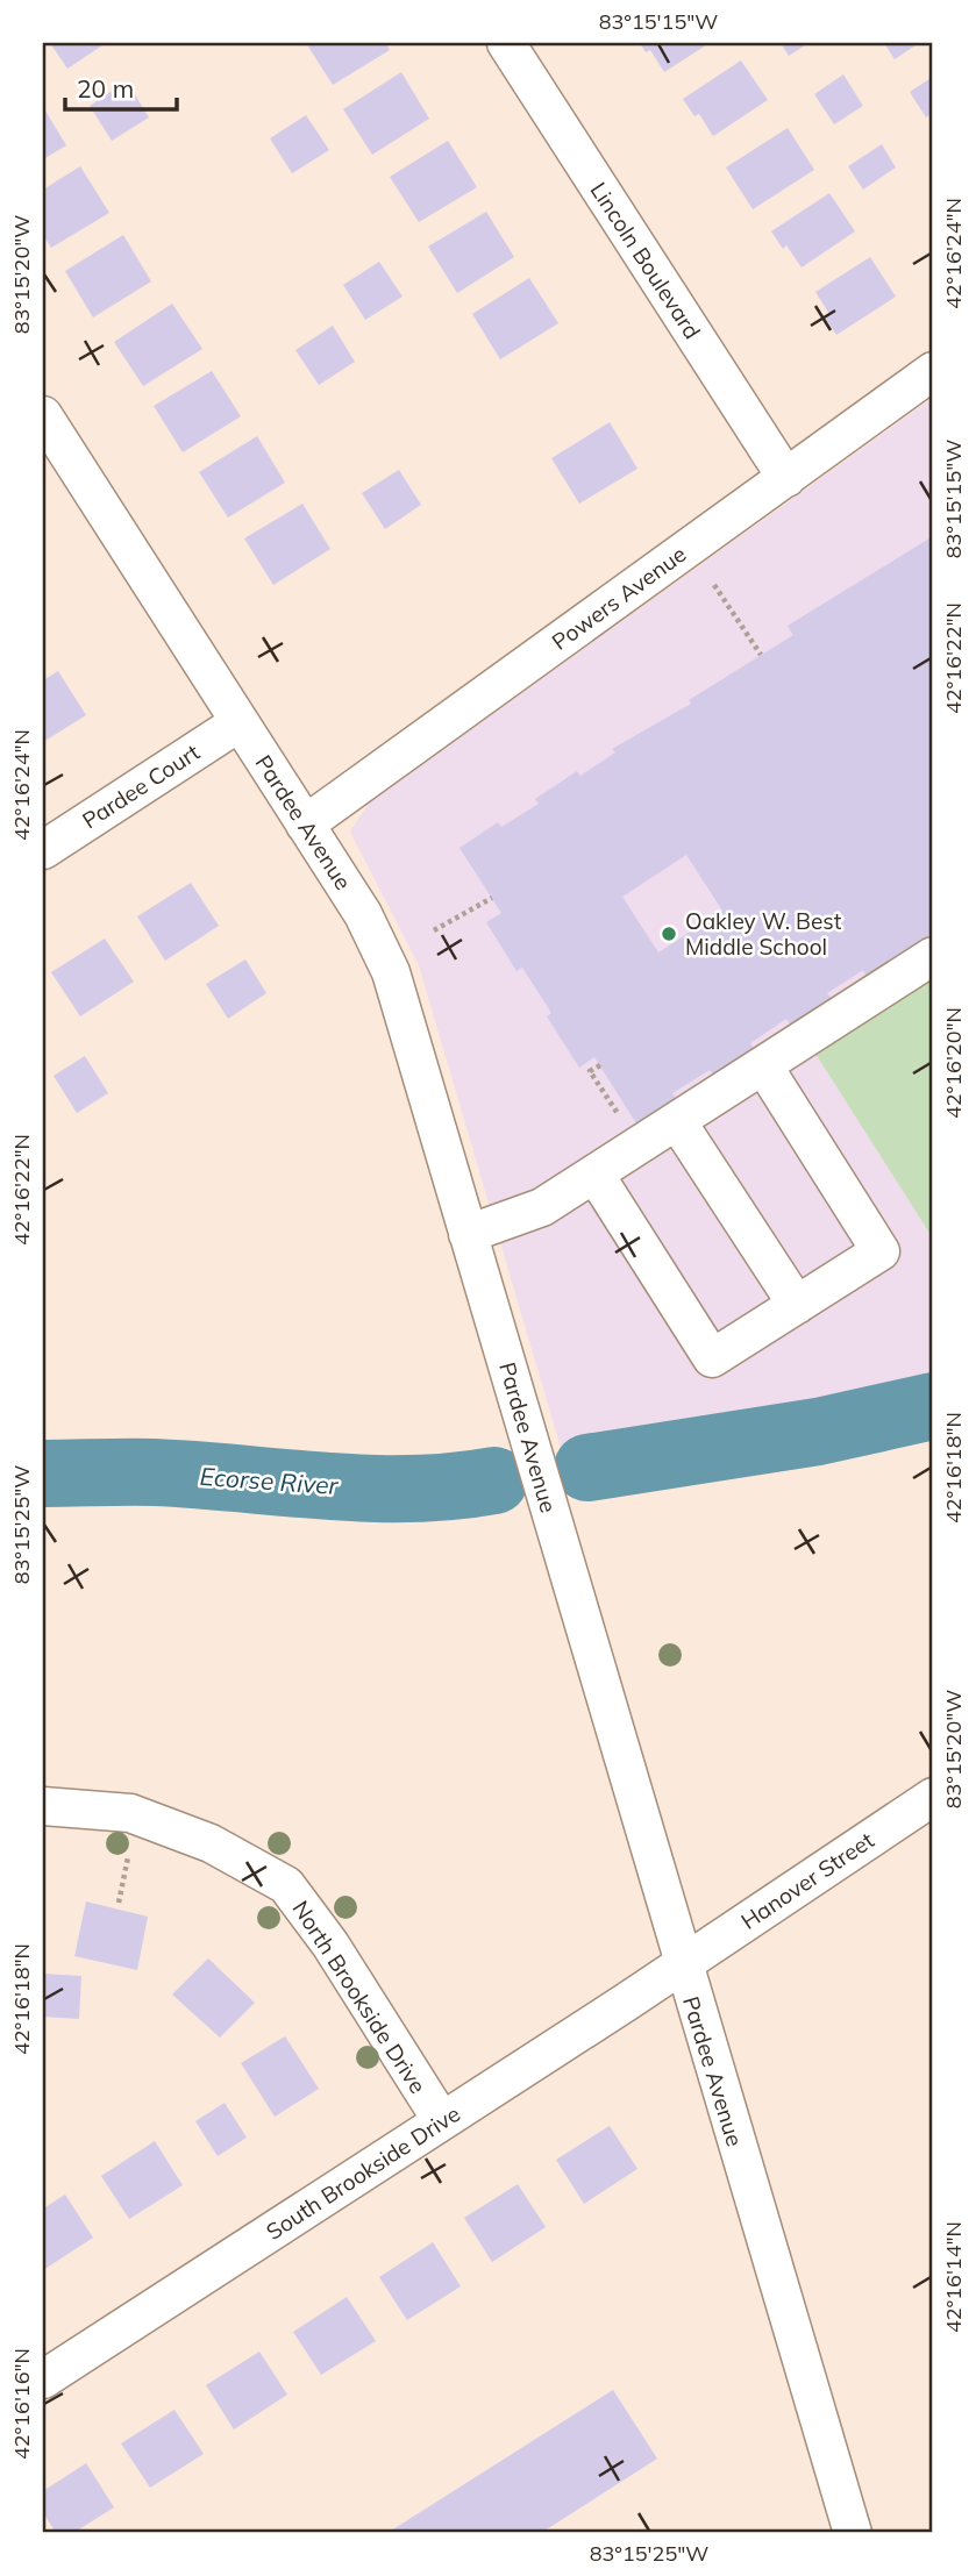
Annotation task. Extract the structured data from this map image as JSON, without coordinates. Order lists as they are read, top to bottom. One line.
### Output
{"streets":{"street":["Lincoln Boulevard","Powers Avenue","Pardee Court","Pardee Avenue","Hanover Street","North Brookside Drive","South Brookside Drive"]},"crossings":[["Lincoln Boulevard","Powers Avenue"],["Powers Avenue","Pardee Avenue"],["Pardee Court","Pardee Avenue"],["Pardee Avenue","Hanover Street"],["Pardee Avenue","South Brookside Drive"],["Hanover Street","South Brookside Drive"],["North Brookside Drive","South Brookside Drive"]],"water":["Ecorse River"],"places":["Oakley W. Best Middle School"],"scale_bar":"20 m","coordinates":["83°15'15\"W","42°16'24\"N","83°15'20\"W","42°16'22\"N","42°16'20\"N","42°16'18\"N","83°15'25\"W","42°16'14\"N","42°16'16\"N"]}
